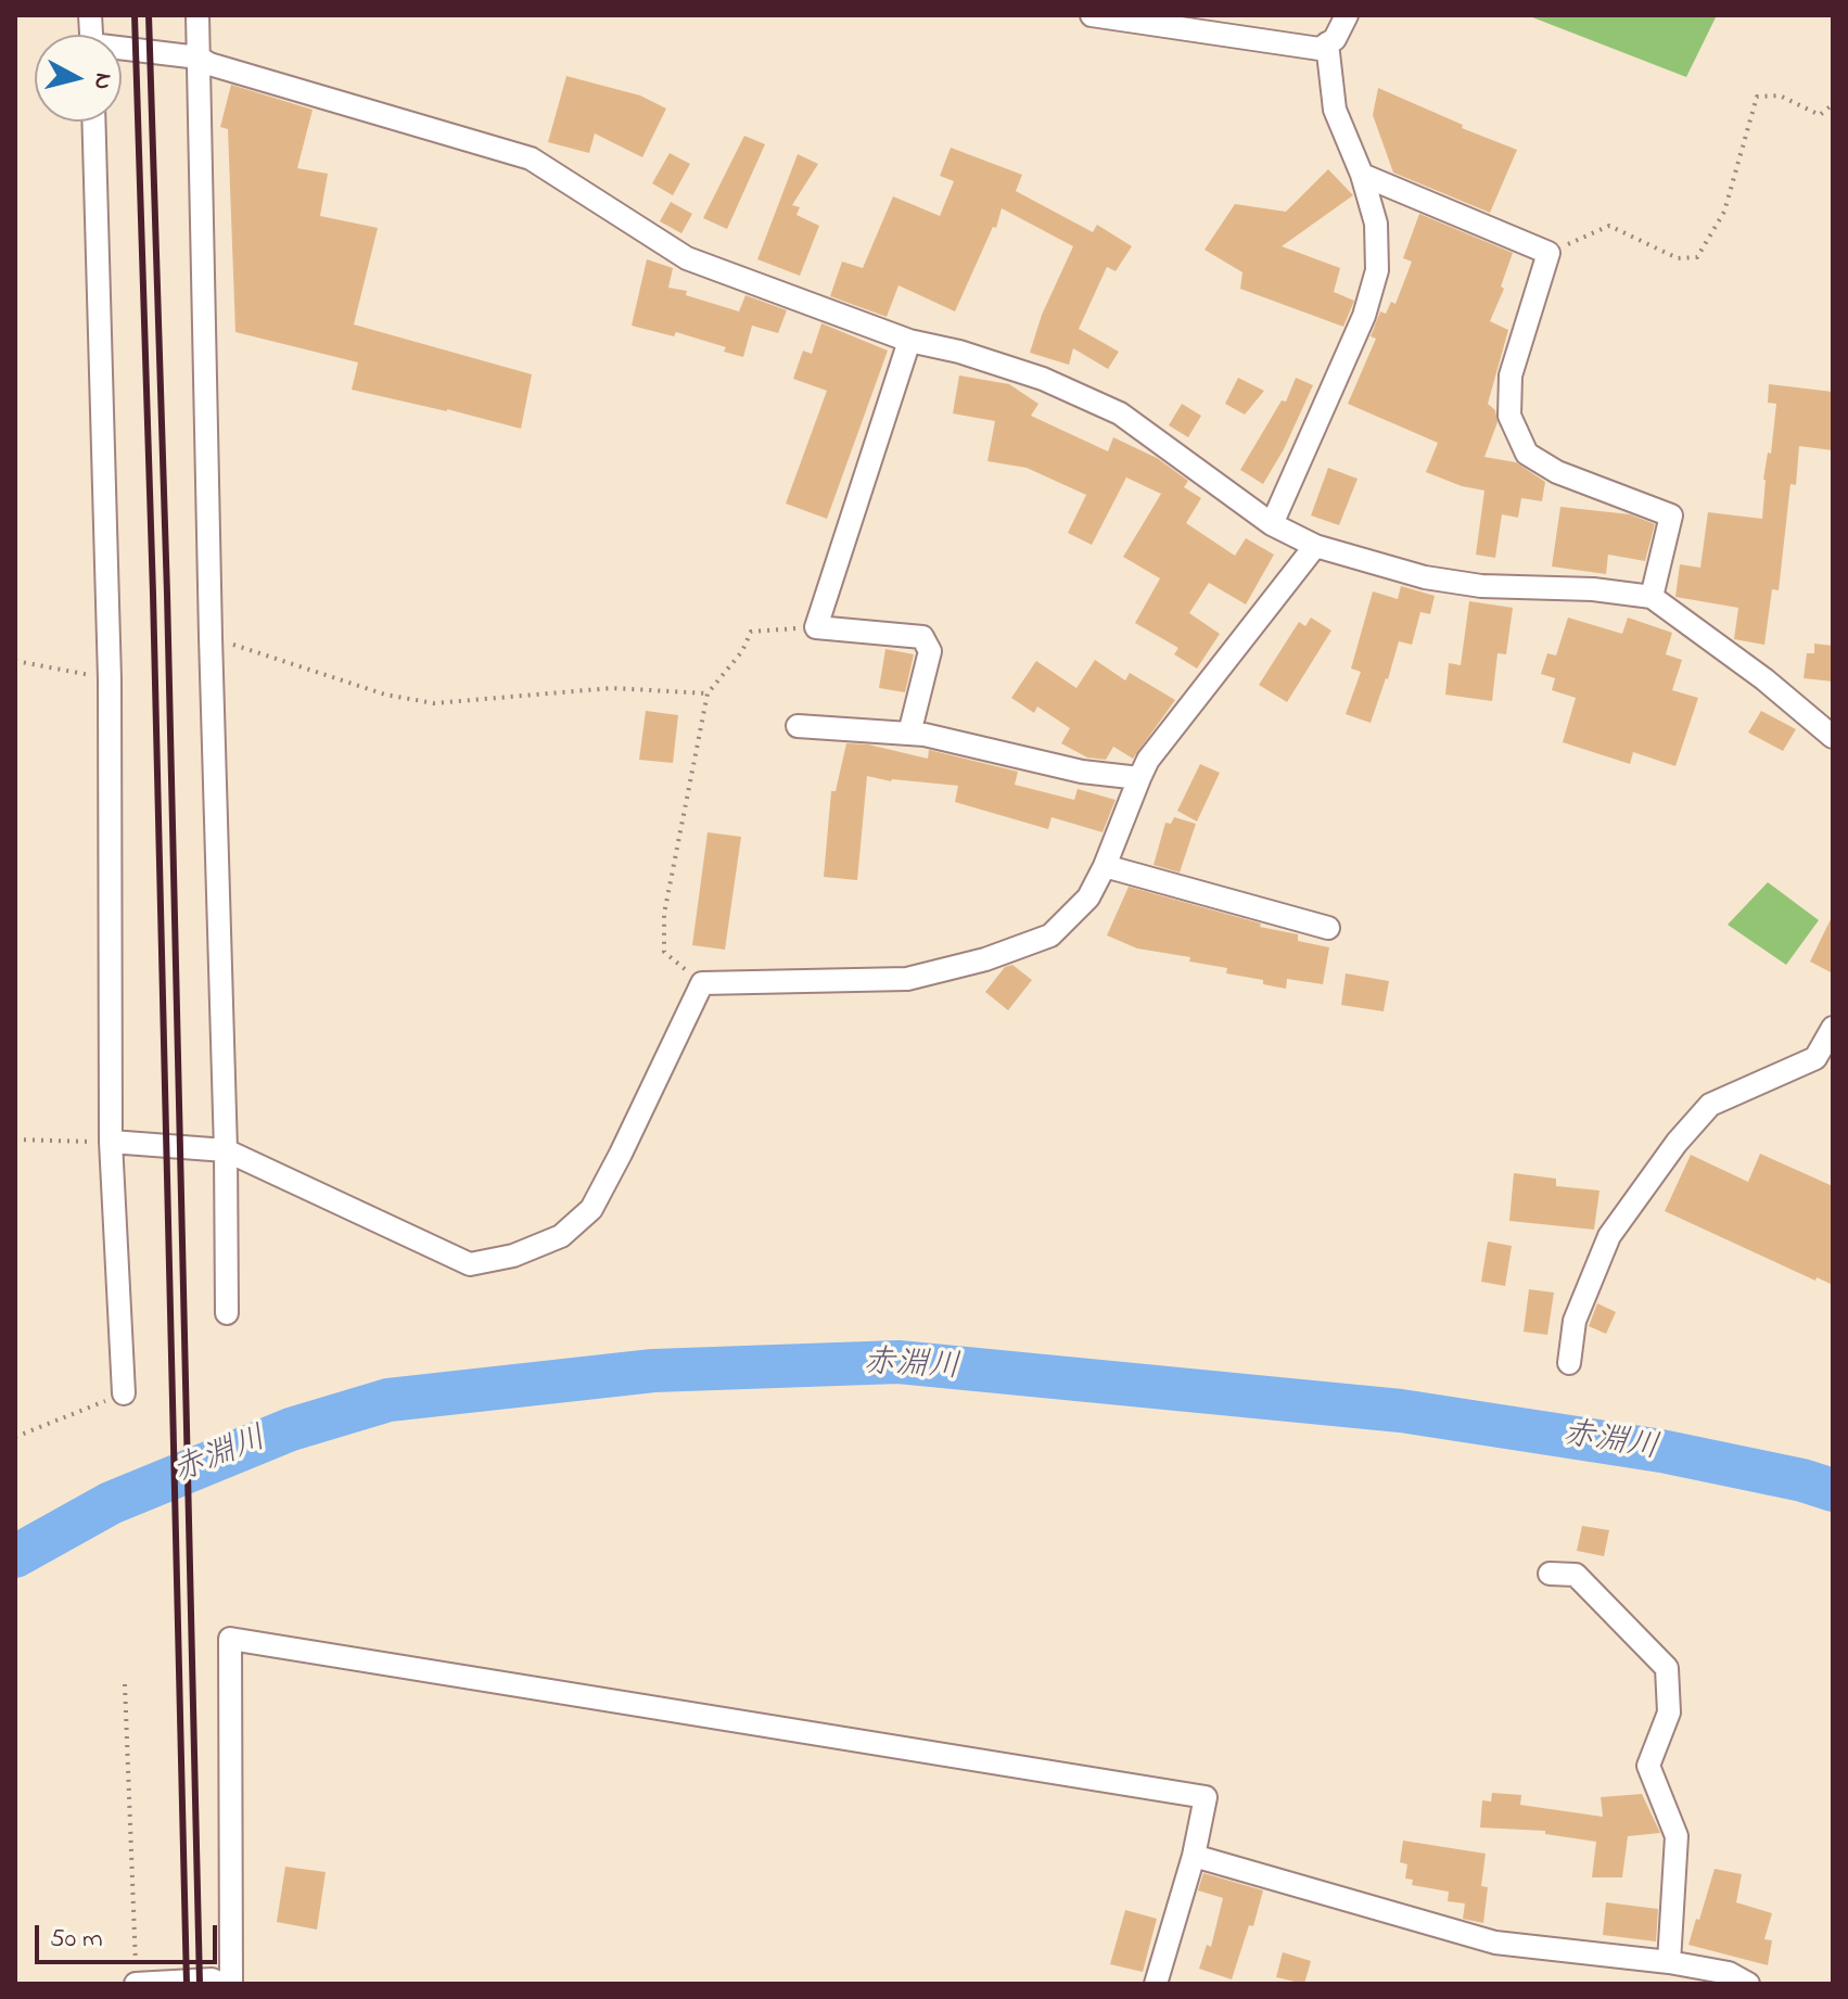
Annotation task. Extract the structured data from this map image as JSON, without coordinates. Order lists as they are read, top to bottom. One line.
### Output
{"water":["赤淵川"],"scale_bar":"50 m","north":"right"}
